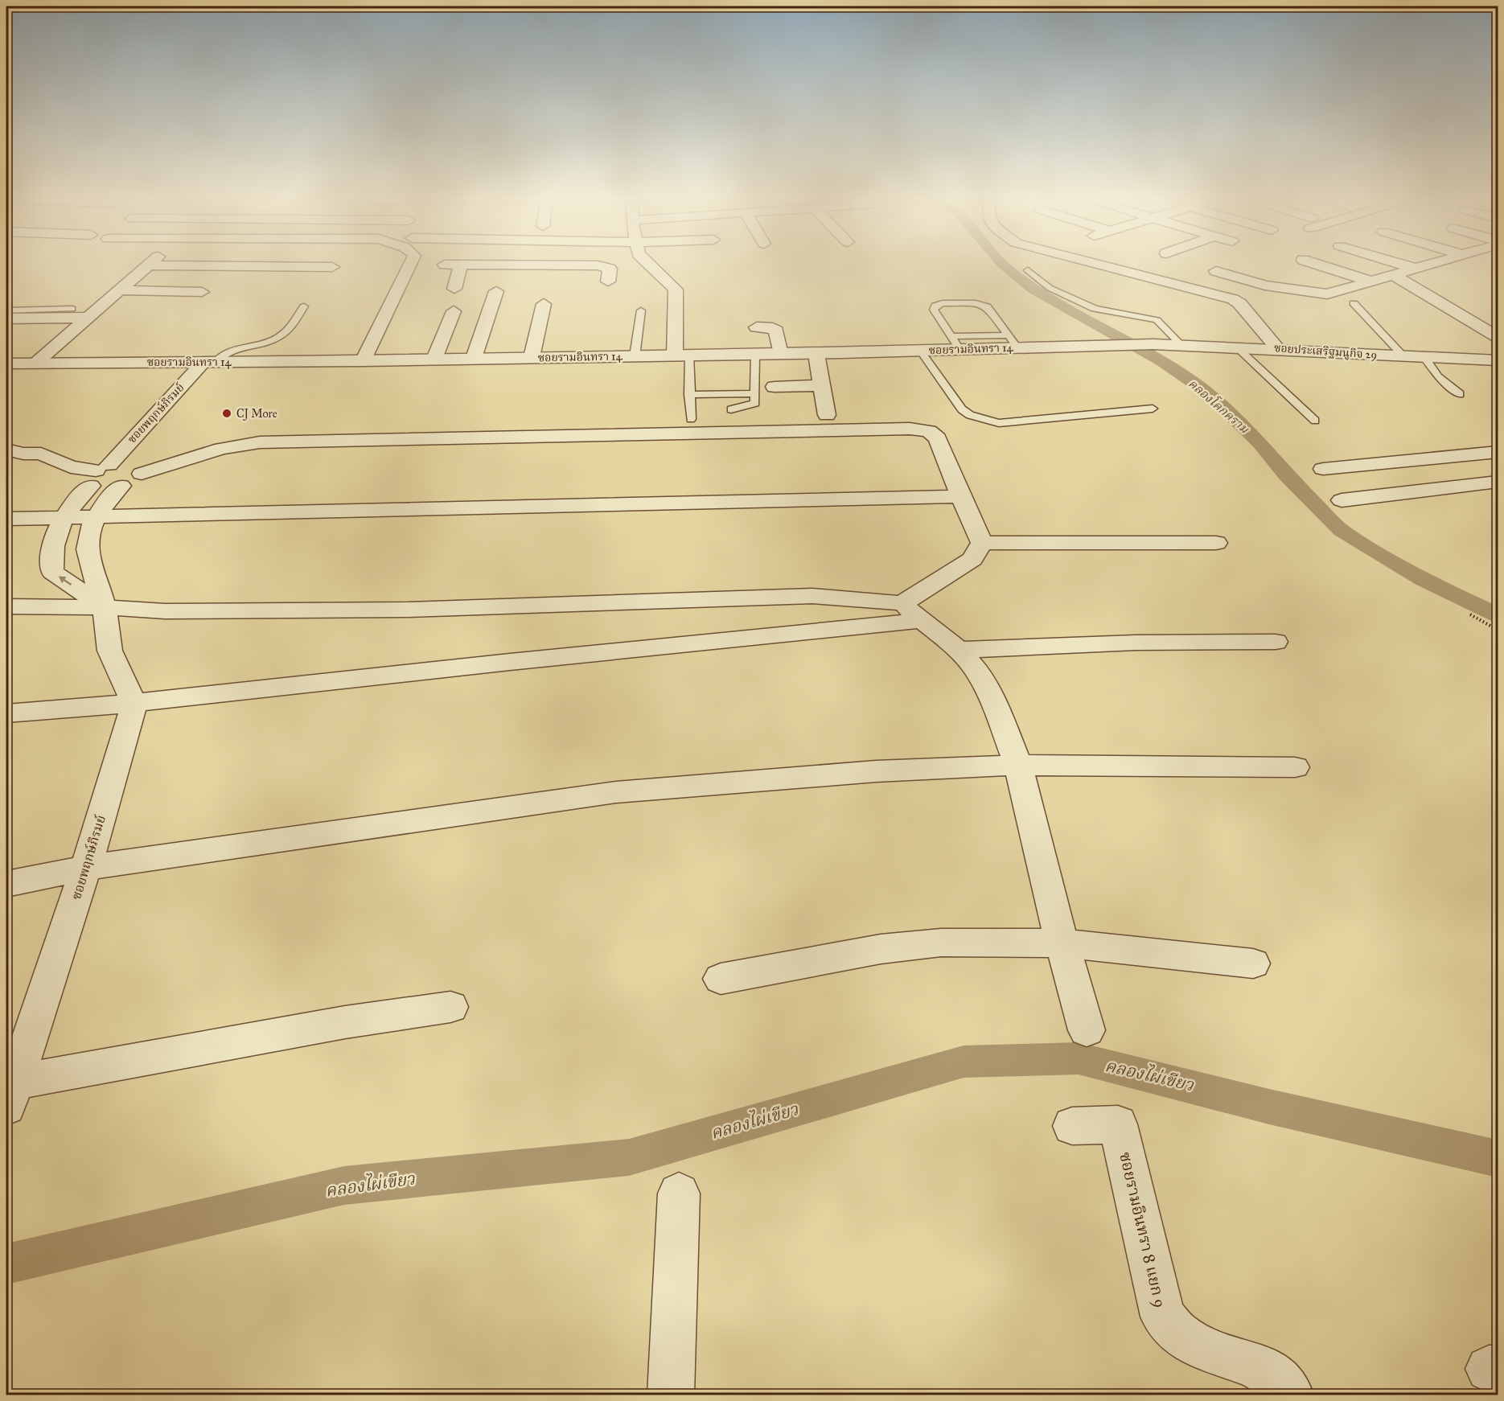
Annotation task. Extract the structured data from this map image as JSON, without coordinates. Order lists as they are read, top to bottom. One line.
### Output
{"streets":{"street":["ซอยรามอินทรา 14","ซอยประเสริฐมนูกิจ 29","ซอยพฤกษ์ภิรมย์","ซอยรามอินทรา 8 แยก 9"]},"crossings":[["ซอยรามอินทรา 14","ซอยประเสริฐมนูกิจ 29"],["ซอยรามอินทรา 14","ซอยพฤกษ์ภิรมย์"]],"water":["คลองโคกคราม","คลองไผ่เขียว"],"places":["CJ More"]}
